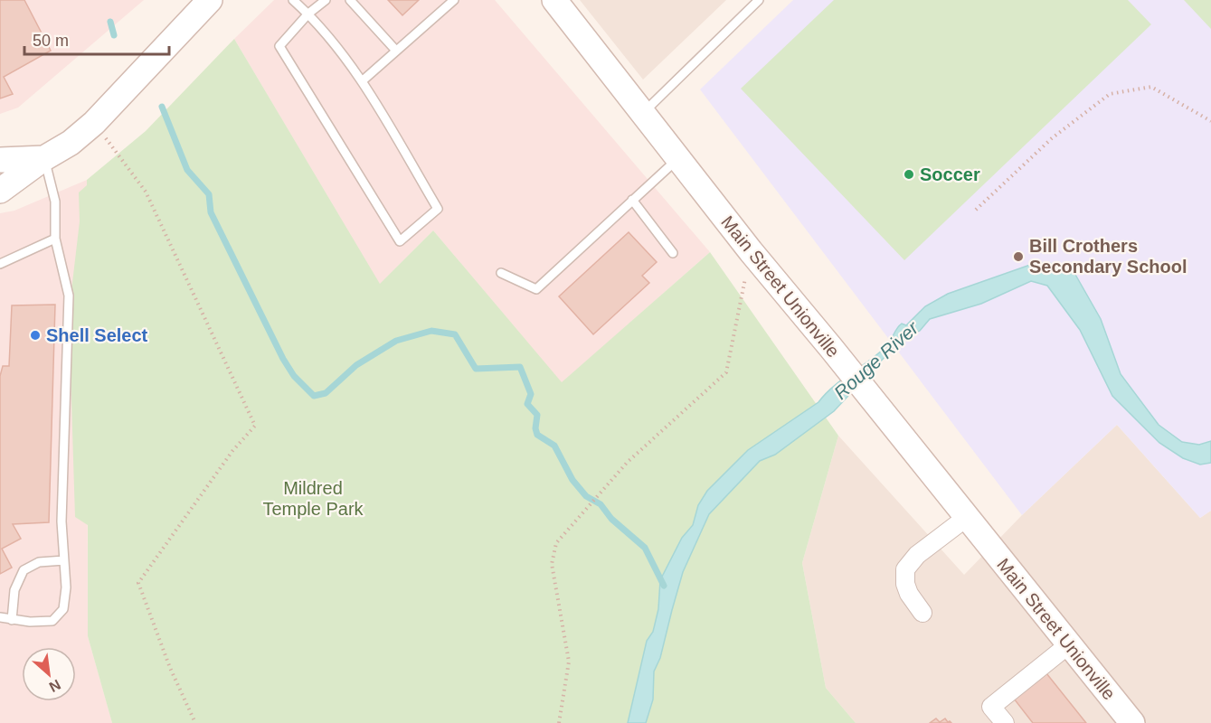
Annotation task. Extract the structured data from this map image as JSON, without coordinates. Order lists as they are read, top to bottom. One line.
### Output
{"streets":{"main road":["Main Street Unionville"]},"water":["Rouge River"],"parks":["Mildred Temple Park"],"places":["Soccer","Bill Crothers Secondary School","Shell Select"],"scale_bar":"50 m","north":"bottom right"}
